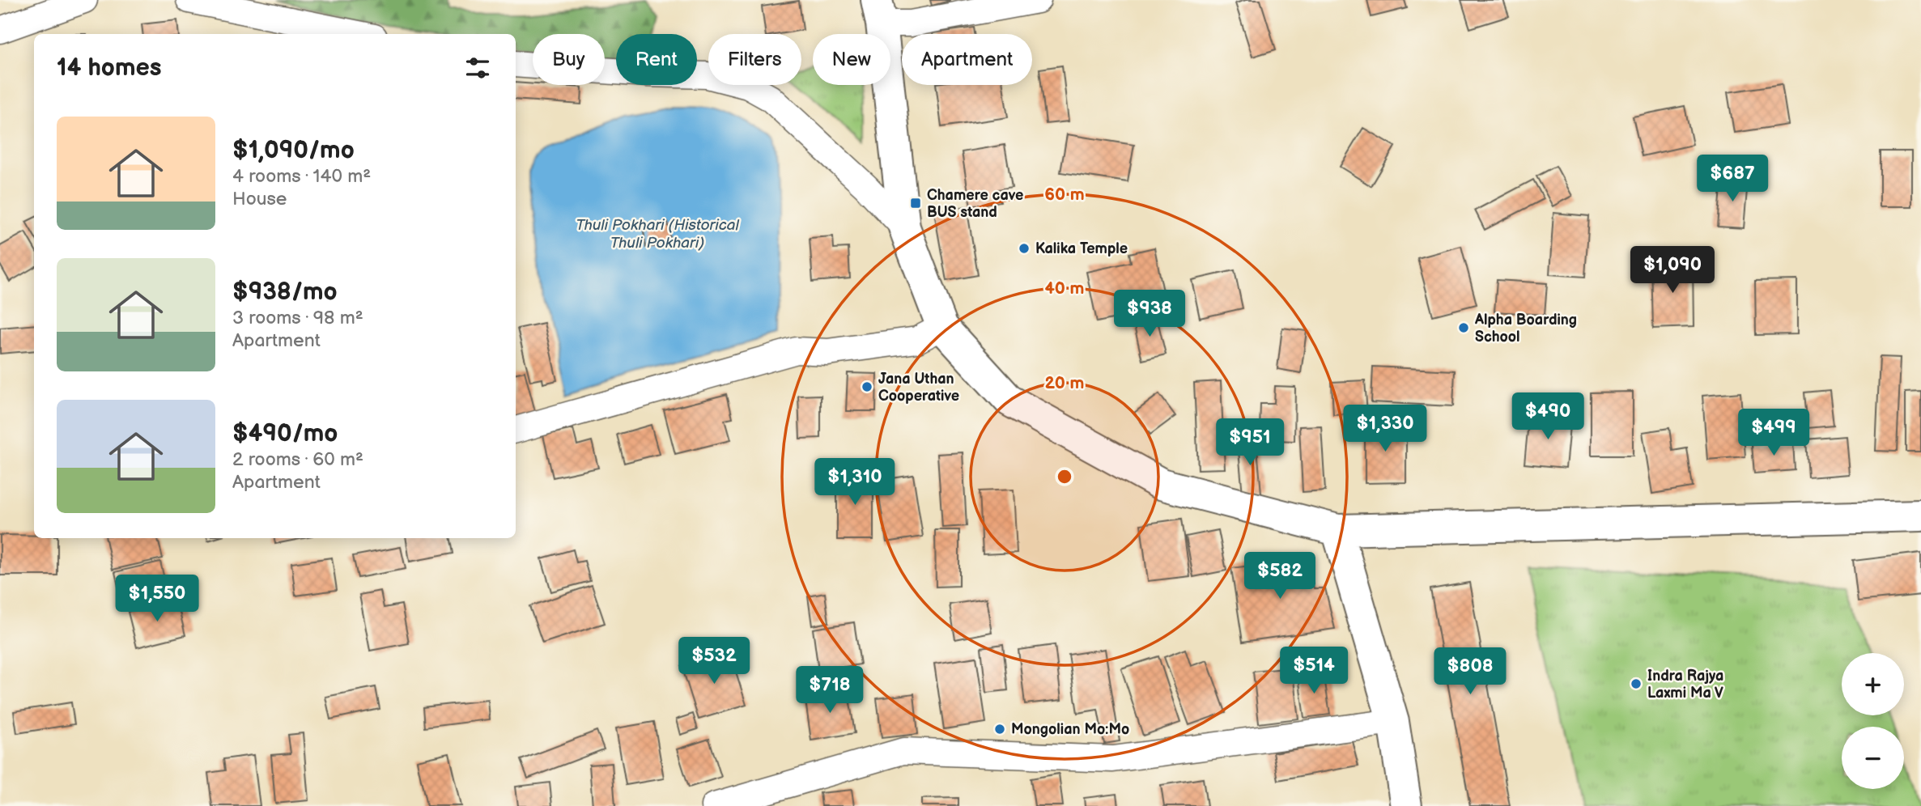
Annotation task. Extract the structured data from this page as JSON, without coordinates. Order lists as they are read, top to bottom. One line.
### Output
{"water":["Thuli Pokhari (Historical Thuli Pokhari)"],"places":{"transit":["Chamere cave BUS stand"],"other":["Kalika Temple","Alpha Boarding School","Jana Uthan Cooperative","Indra Rajya Laxmi Ma V","Mongolian Mo:Mo"]},"page":{"chip":["Buy","Rent","Filters","New","Apartment"],"heading":"14 homes","list":[{"name":"$1,090/mo","note":"4 rooms · 140 m² · House"},{"name":"$938/mo","note":"3 rooms · 98 m² · Apartment"},{"name":"$490/mo","note":"2 rooms · 60 m² · Apartment"}],"price":["$687","$1,090","$938","$490","$1,330","$499","$951","$1,310","$582","$1,550","$532","$514","$808","$718"],"map_buttons":["+","−"]},"rings":["60 m","40 m","20 m"]}
